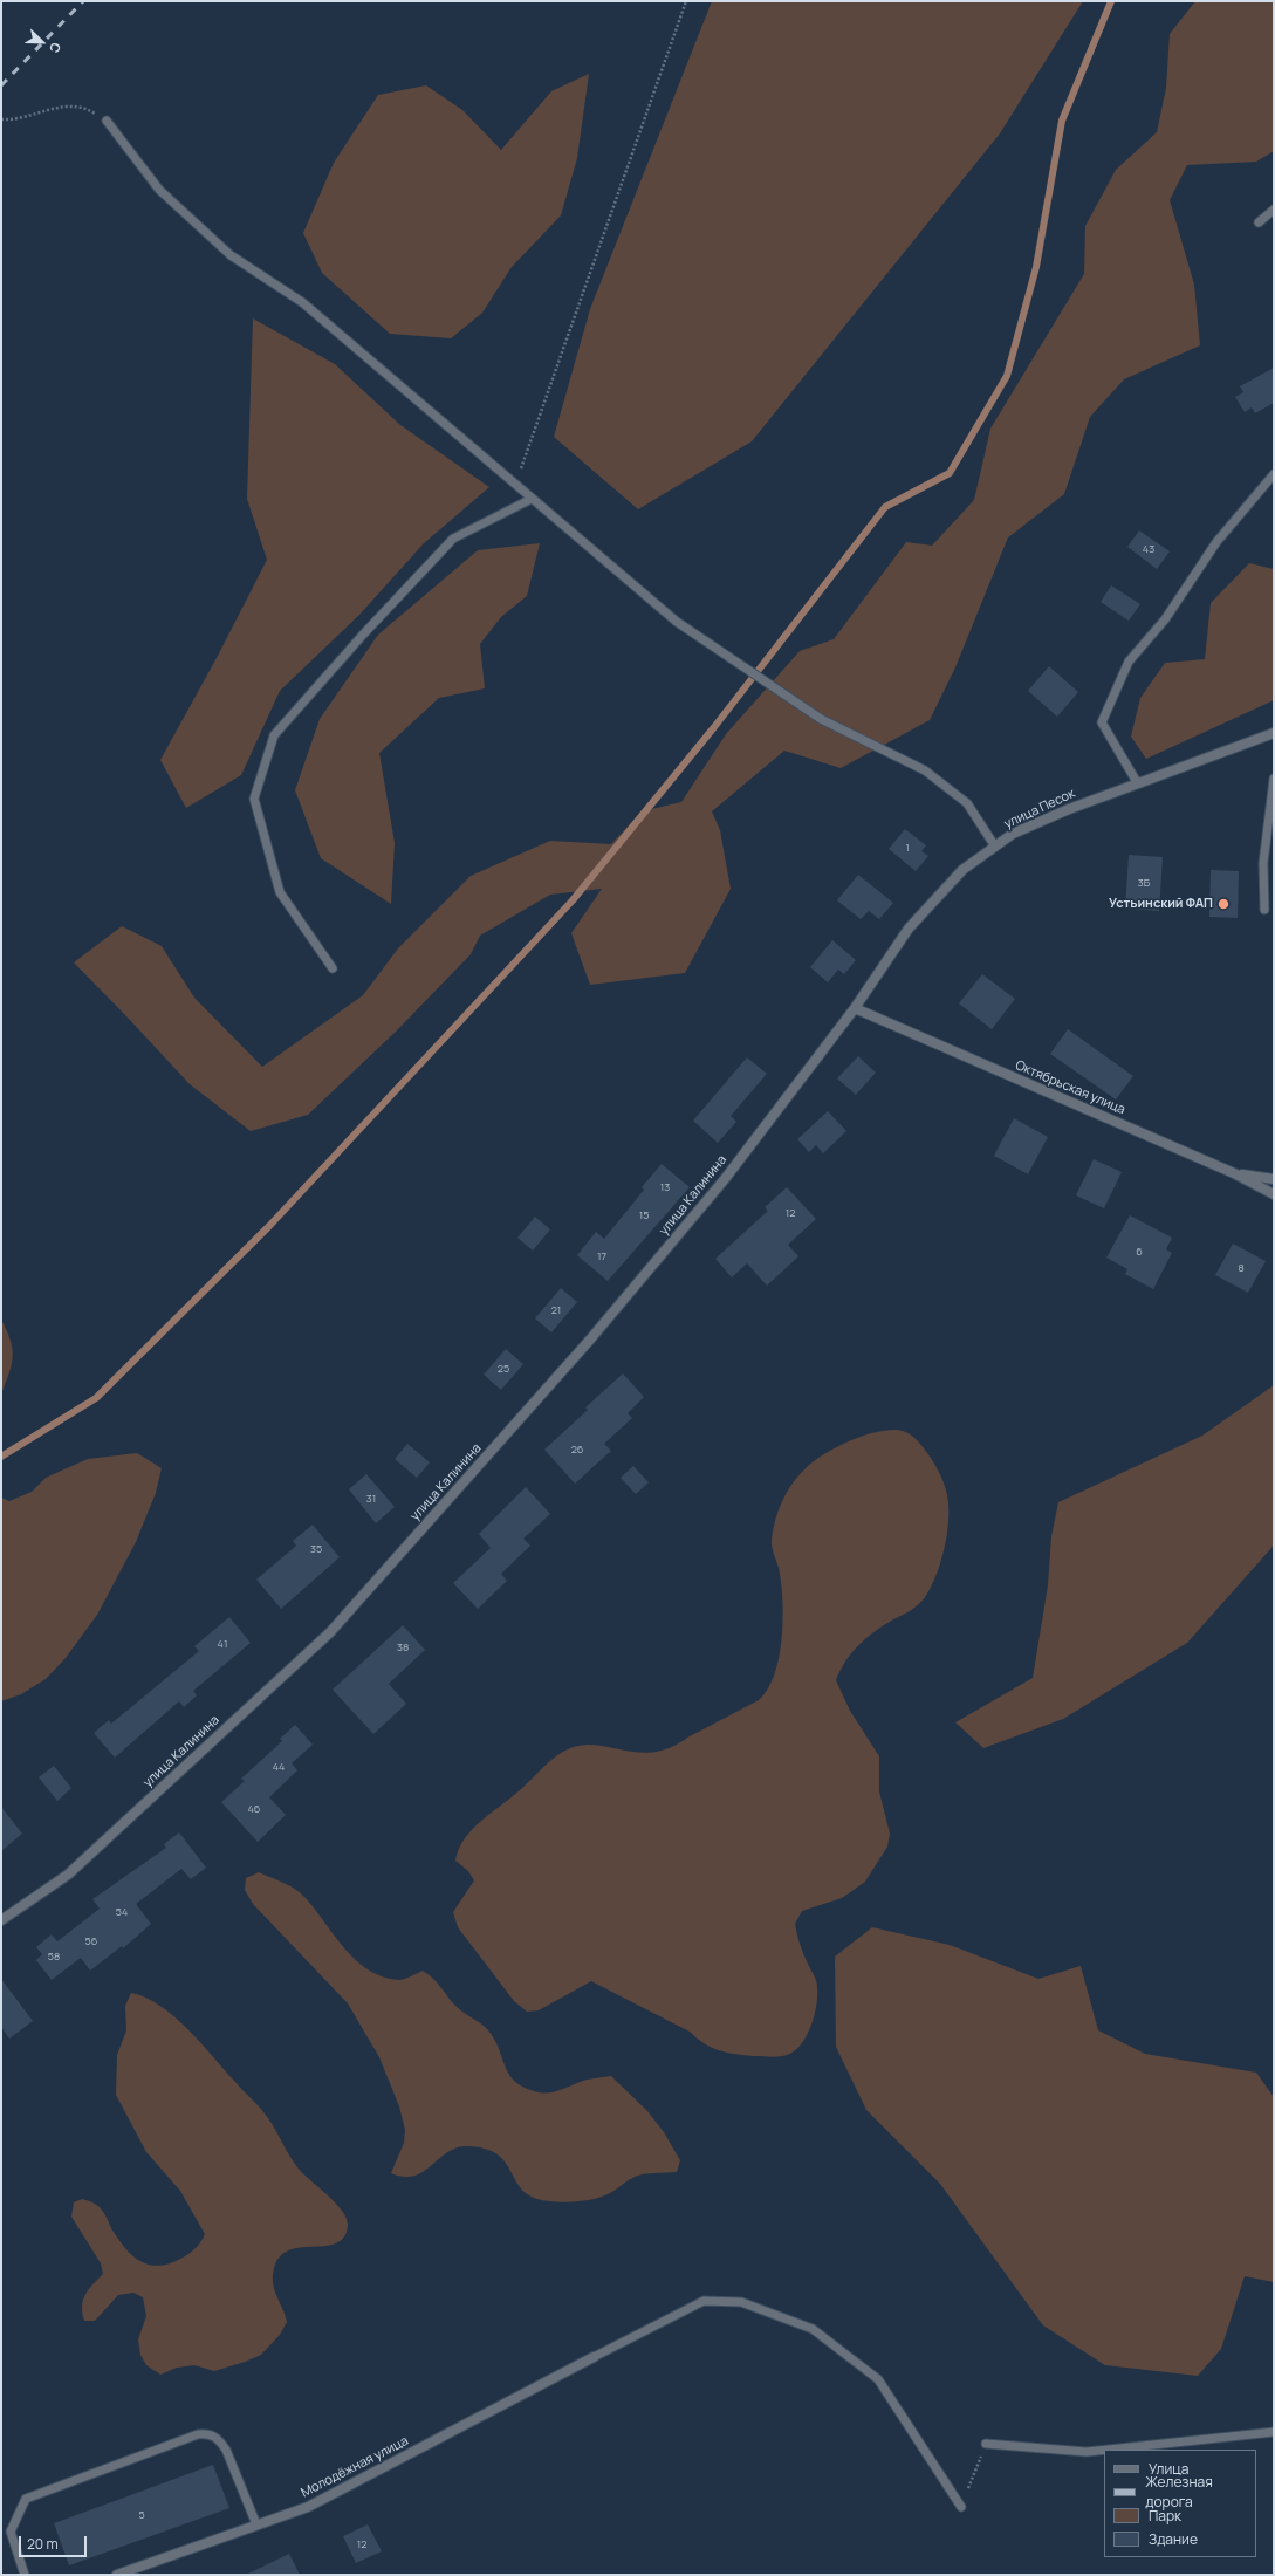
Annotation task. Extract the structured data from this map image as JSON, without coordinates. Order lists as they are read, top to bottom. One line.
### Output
{"streets":{"street":["улица Песок","Октябрьская улица","улица Калинина","Молодёжная улица"]},"crossings":[["улица Песок","Октябрьская улица"],["улица Песок","улица Калинина"],["Октябрьская улица","улица Калинина"]],"places":["Устьинский ФАП"],"house_numbers":["43","1","3Б","13","12","15","6","17","8","21","25","26","31","35","41","38","44","46","54","56","58","5","12"],"legend":["Улица","Железная дорога","Парк","Здание"],"scale_bar":"20 m","north":"bottom right"}
